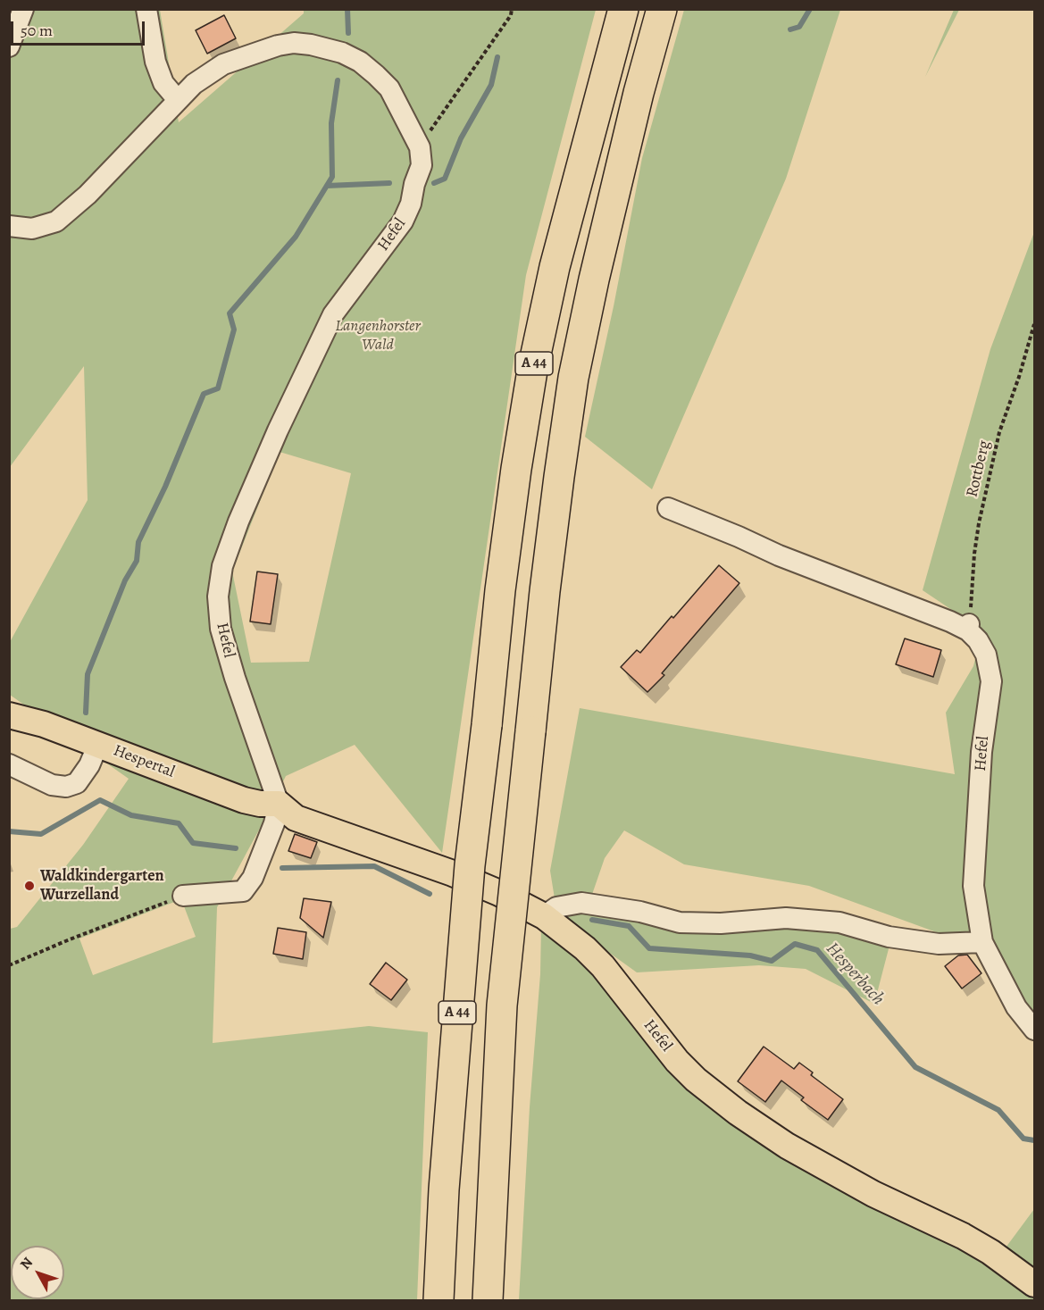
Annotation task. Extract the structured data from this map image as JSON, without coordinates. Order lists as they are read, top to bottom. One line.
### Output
{"streets":{"highway":["A 44"],"main road":["Hefel","Hespertal"],"path":["Rottberg"]},"crossings":[["Hefel","Rottberg"],["Hefel","Hespertal"]],"water":["Hesperbach"],"parks":["Langenhorster Wald"],"places":["Waldkindergarten Wurzelland"],"scale_bar":"50 m","north":"top left"}
